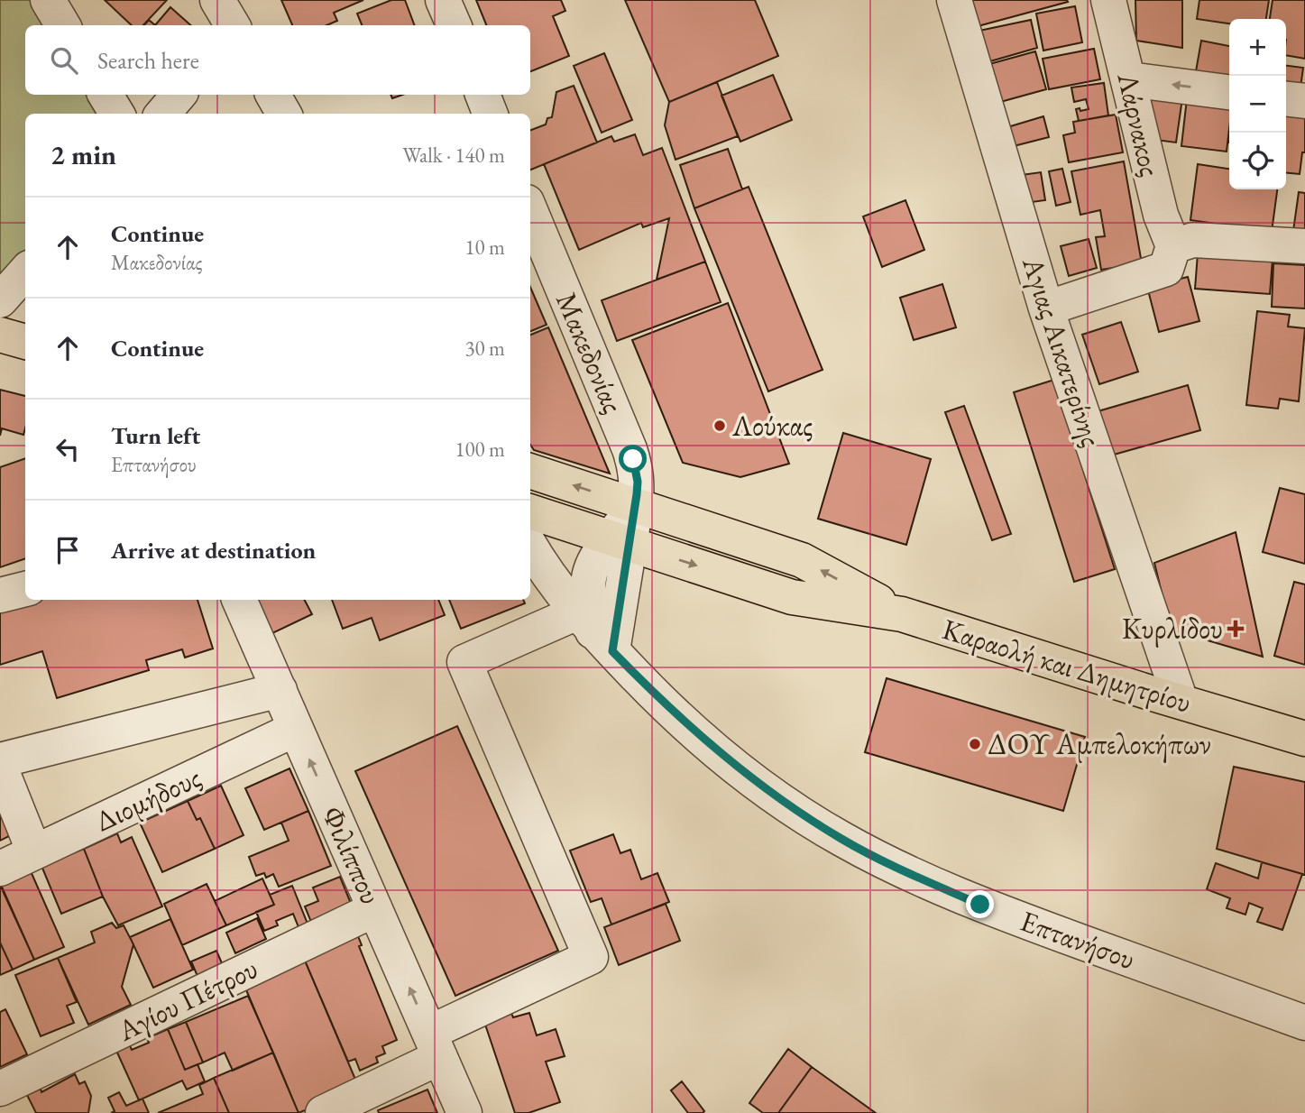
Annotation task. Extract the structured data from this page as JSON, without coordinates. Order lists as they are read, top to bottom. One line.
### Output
{"streets":{"main road":["Καραολή και Δημητρίου"],"street":["Λάρνακος","Αγιας Αικατερίνης","Μακεδονίας","Διομήδους","Φιλίππου","Επτανήσου","Αγίου Πέτρου"]},"crossings":[["Αγιας Αικατερίνης","Καραολή και Δημητρίου"],["Μακεδονίας","Καραολή και Δημητρίου"],["Διομήδους","Φιλίππου"],["Φιλίππου","Αγίου Πέτρου"]],"one_way":["Φιλίππου"],"places":{"other":["Λούκας","ΔΟΥ Αμπελοκήπων"],"health":["Κυρλίδου"]},"page":{"map_buttons":["+","−"],"search":"Search here","heading":["2 min","Walk · 140 m"],"list":[["Continue","Μακεδονίας","10 m"],["Continue","30 m"],["Turn left","Επτανήσου","100 m"],"Arrive at destination"]}}
